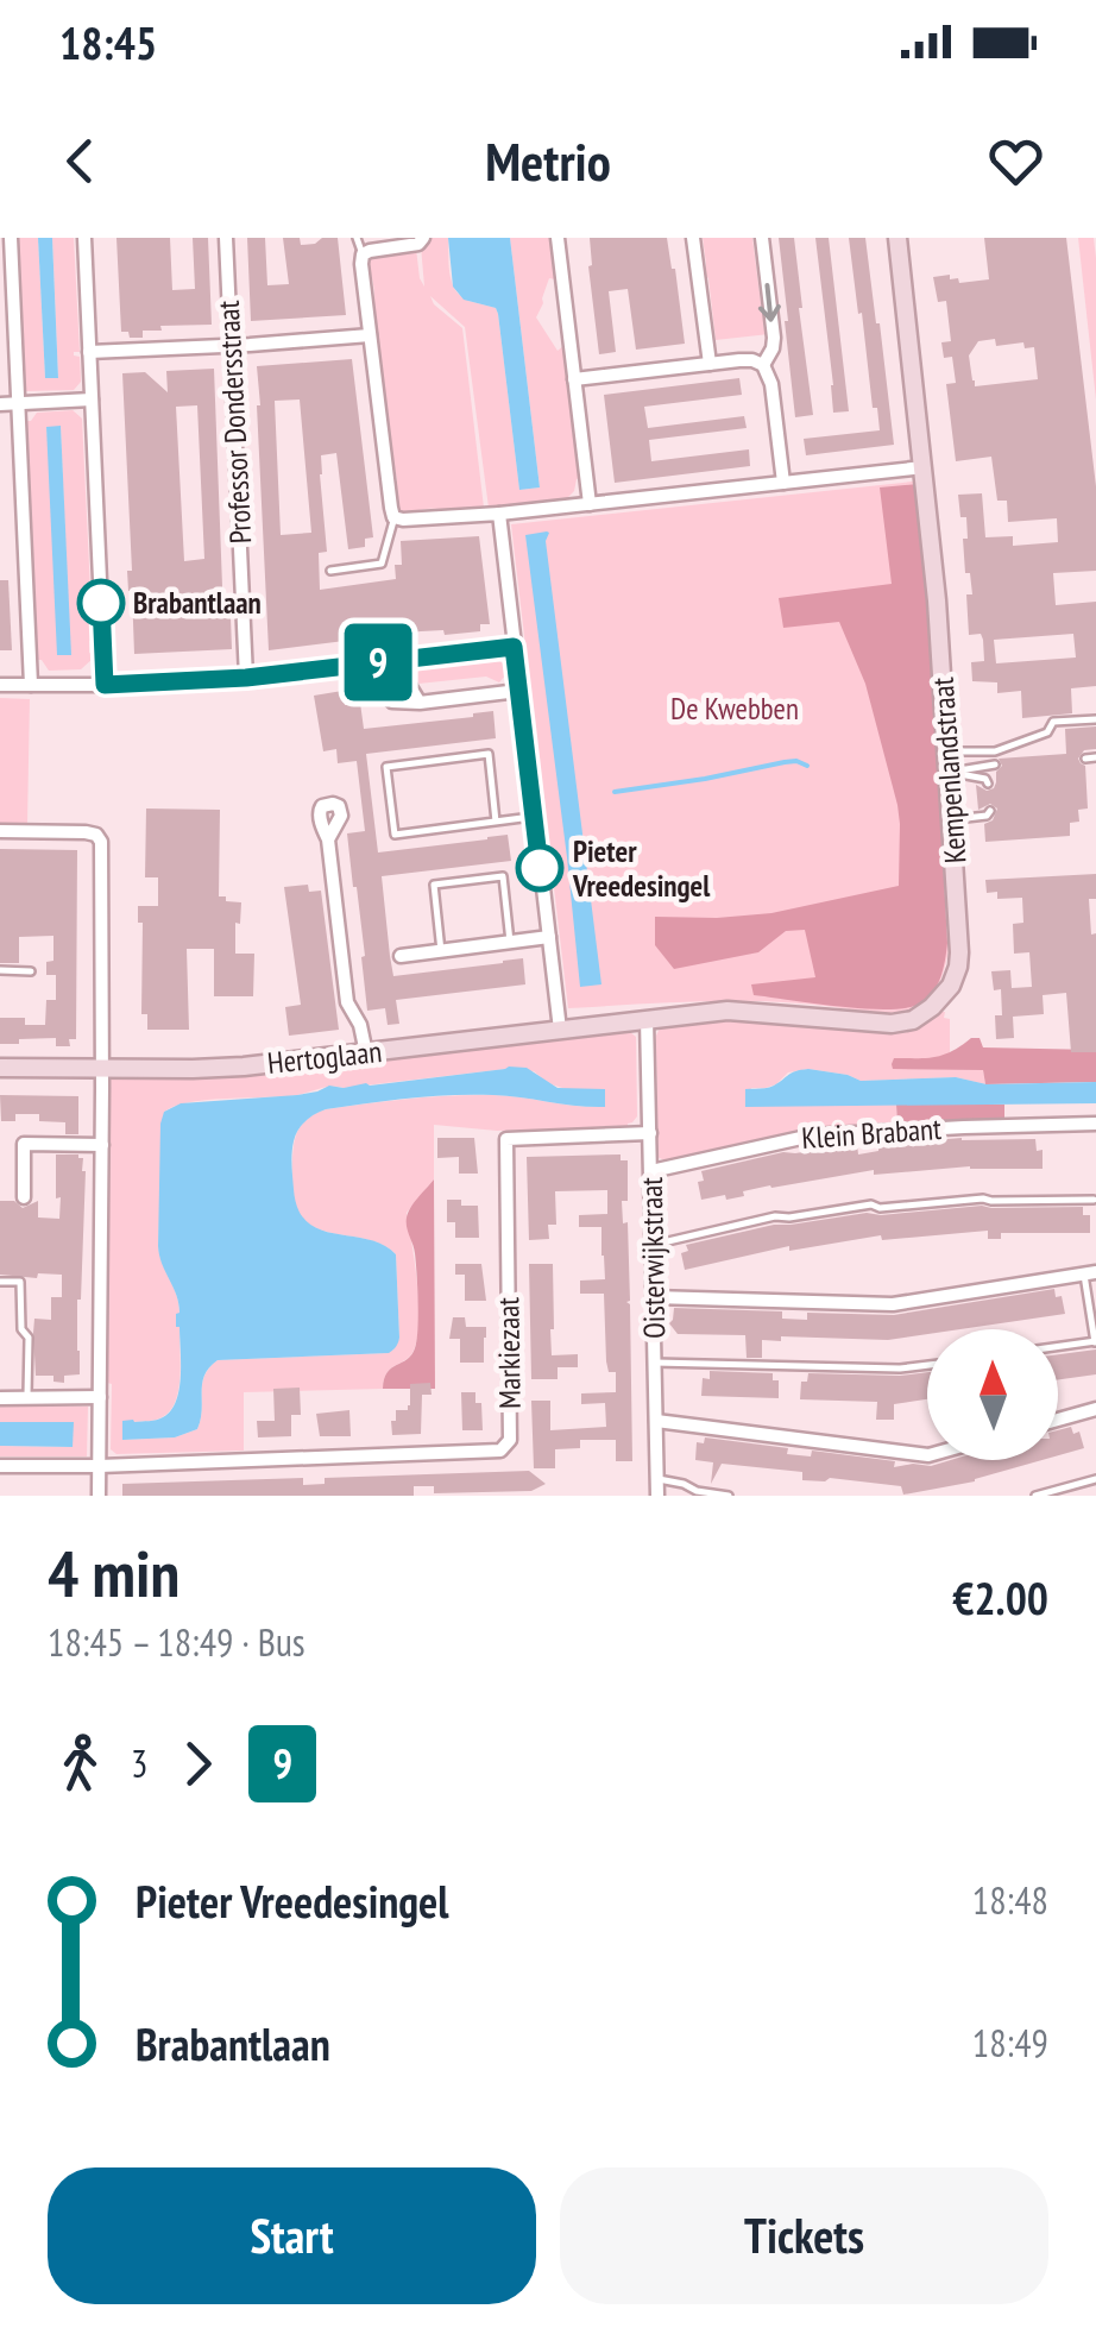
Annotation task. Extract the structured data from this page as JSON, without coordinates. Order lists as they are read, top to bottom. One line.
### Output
{"streets":{"street":["Professor Dondersstraat","Kempenlandstraat","Hertoglaan","Klein Brabant","Oisterwijkstraat","Markiezaat"]},"crossings":[["Kempenlandstraat","Hertoglaan"],["Kempenlandstraat","Oisterwijkstraat"],["Hertoglaan","Oisterwijkstraat"],["Klein Brabant","Oisterwijkstraat"],["Oisterwijkstraat","Markiezaat"]],"parks":["De Kwebben"],"places":["Brabantlaan","Pieter Vreedesingel"],"lines":["bus line 9"],"north":"top","page":{"status":"18:45","header":"Metrio","on_map":"9","heading":["4 min","18:45 – 18:49 · Bus","€2.00"],"legs":["3","9"],"list":[{"name":"Pieter Vreedesingel","value":"18:48"},{"name":"Brabantlaan","value":"18:49"}],"buttons":["Start","Tickets"]}}
